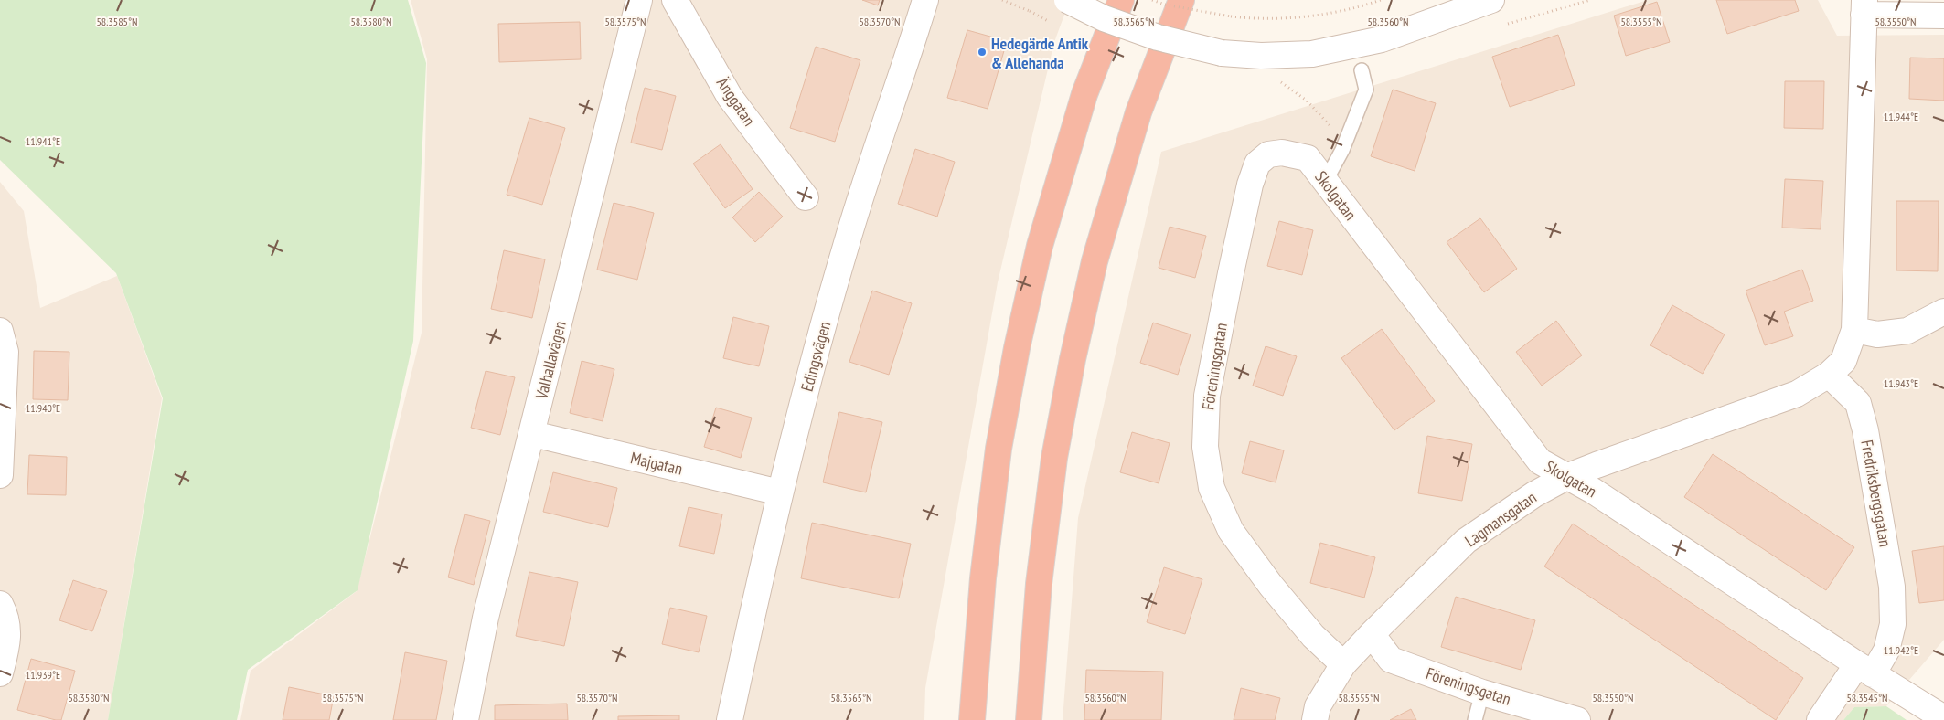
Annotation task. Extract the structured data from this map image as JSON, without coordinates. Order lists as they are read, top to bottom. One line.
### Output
{"streets":{"street":["Änggatan","Skolgatan","Edingsvägen","Valhallavägen","Föreningsgatan","Majgatan","Fredriksbergsgatan","Lagmansgatan"]},"crossings":[["Skolgatan","Föreningsgatan"],["Skolgatan","Fredriksbergsgatan"],["Skolgatan","Lagmansgatan"],["Edingsvägen","Majgatan"],["Valhallavägen","Majgatan"],["Föreningsgatan","Lagmansgatan"],["Fredriksbergsgatan","Lagmansgatan"]],"places":["Hedegärde Antik & Allehanda"],"coordinates":["58.3585°N","58.3580°N","58.3575°N","58.3570°N","58.3565°N","58.3560°N","58.3555°N","58.3550°N","11.944°E","11.941°E","11.943°E","11.940°E","11.942°E","11.939°E","58.3545°N"]}
